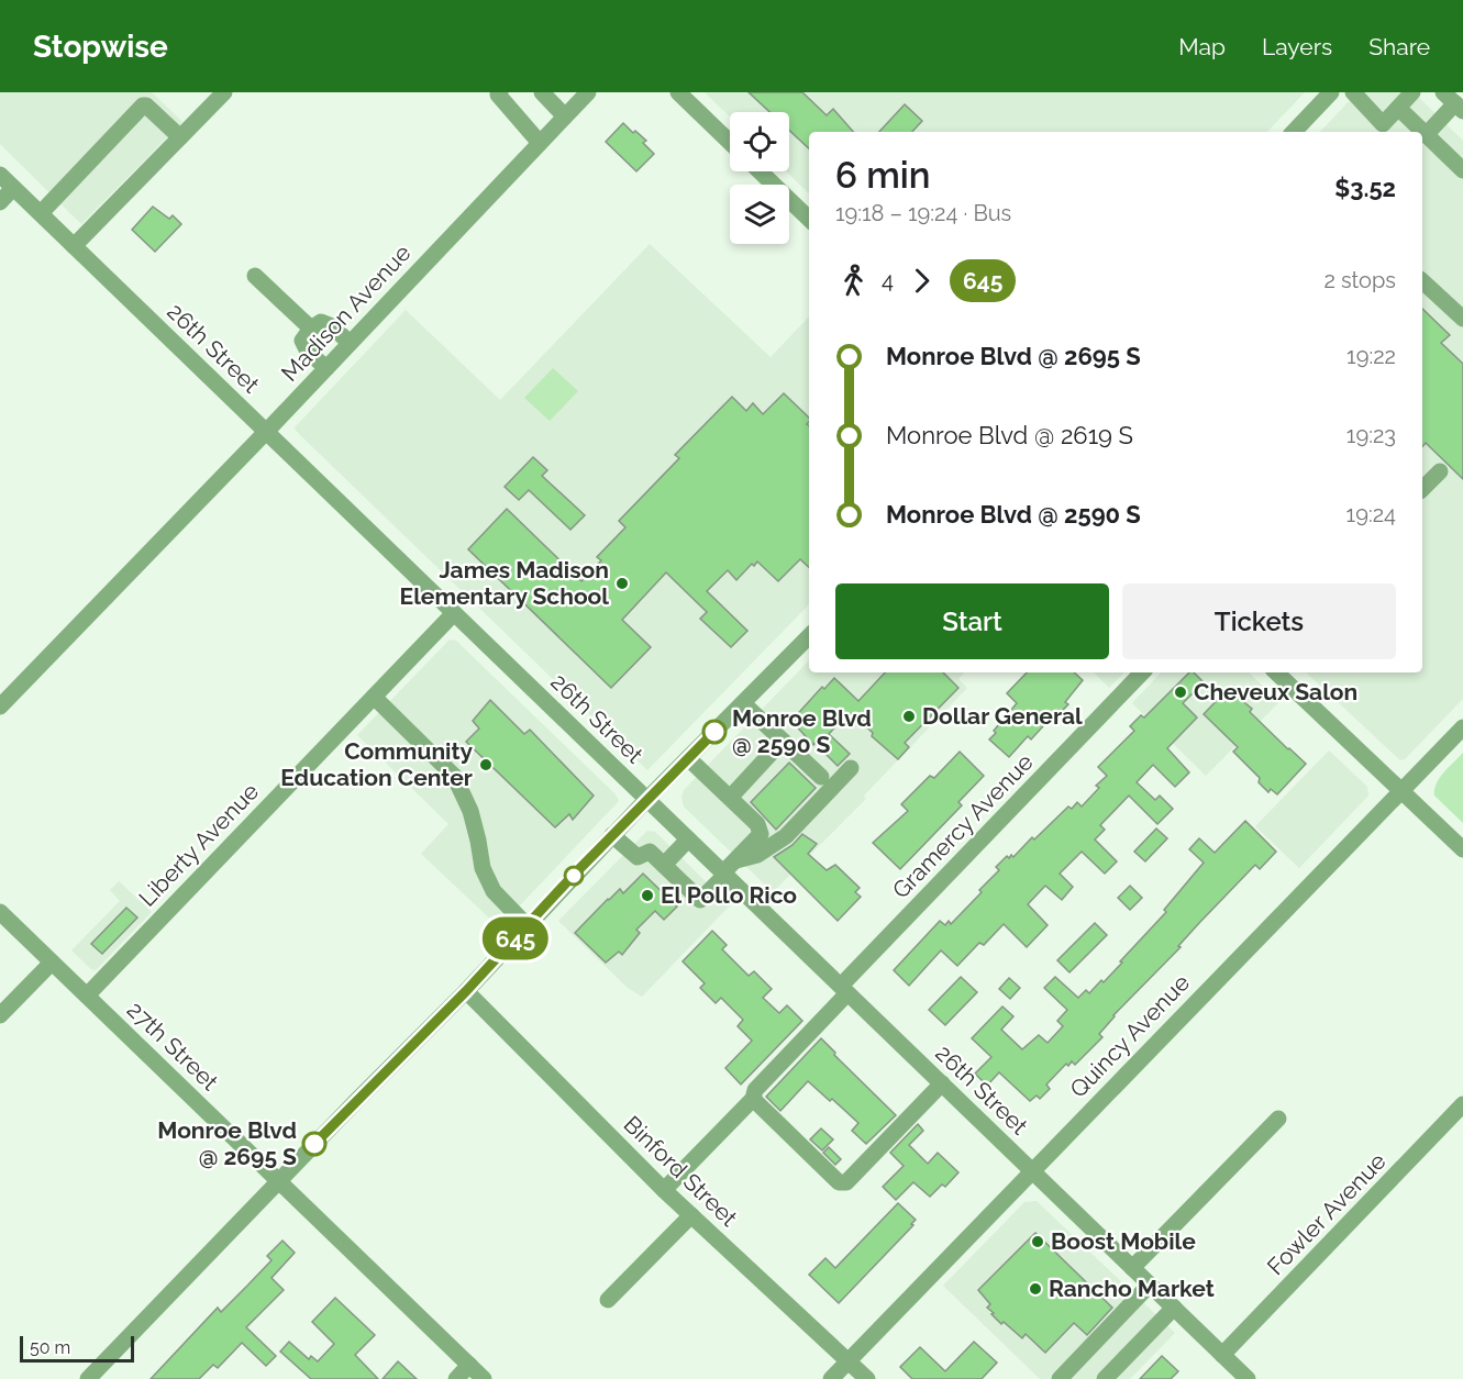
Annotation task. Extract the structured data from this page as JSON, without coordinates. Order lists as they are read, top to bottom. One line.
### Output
{"streets":{"street":["Madison Avenue","26th Street","Gramercy Avenue","Liberty Avenue","Quincy Avenue","27th Street","Binford Street","Fowler Avenue"]},"crossings":[["Madison Avenue","26th Street"],["26th Street","Gramercy Avenue"],["26th Street","Liberty Avenue"],["26th Street","Quincy Avenue"],["26th Street","Fowler Avenue"],["Gramercy Avenue","Binford Street"],["Liberty Avenue","27th Street"],["Quincy Avenue","Binford Street"]],"places":["James Madison Elementary School","Cheveux Salon","Dollar General","Monroe Blvd @ 2590 S","Community Education Center","El Pollo Rico","Monroe Blvd @ 2695 S","Boost Mobile","Rancho Market"],"lines":["bus line 645"],"scale_bar":"50 m","page":{"header":"Stopwise","nav":["Map","Layers","Share"],"on_map":"645","heading":["6 min","19:18 – 19:24 · Bus","$3.52"],"legs":["4","645","2 stops"],"list":[{"name":"Monroe Blvd @ 2695 S","value":"19:22"},{"name":"Monroe Blvd @ 2619 S","value":"19:23"},{"name":"Monroe Blvd @ 2590 S","value":"19:24"}],"buttons":["Start","Tickets"],"scale":"50 m"}}
